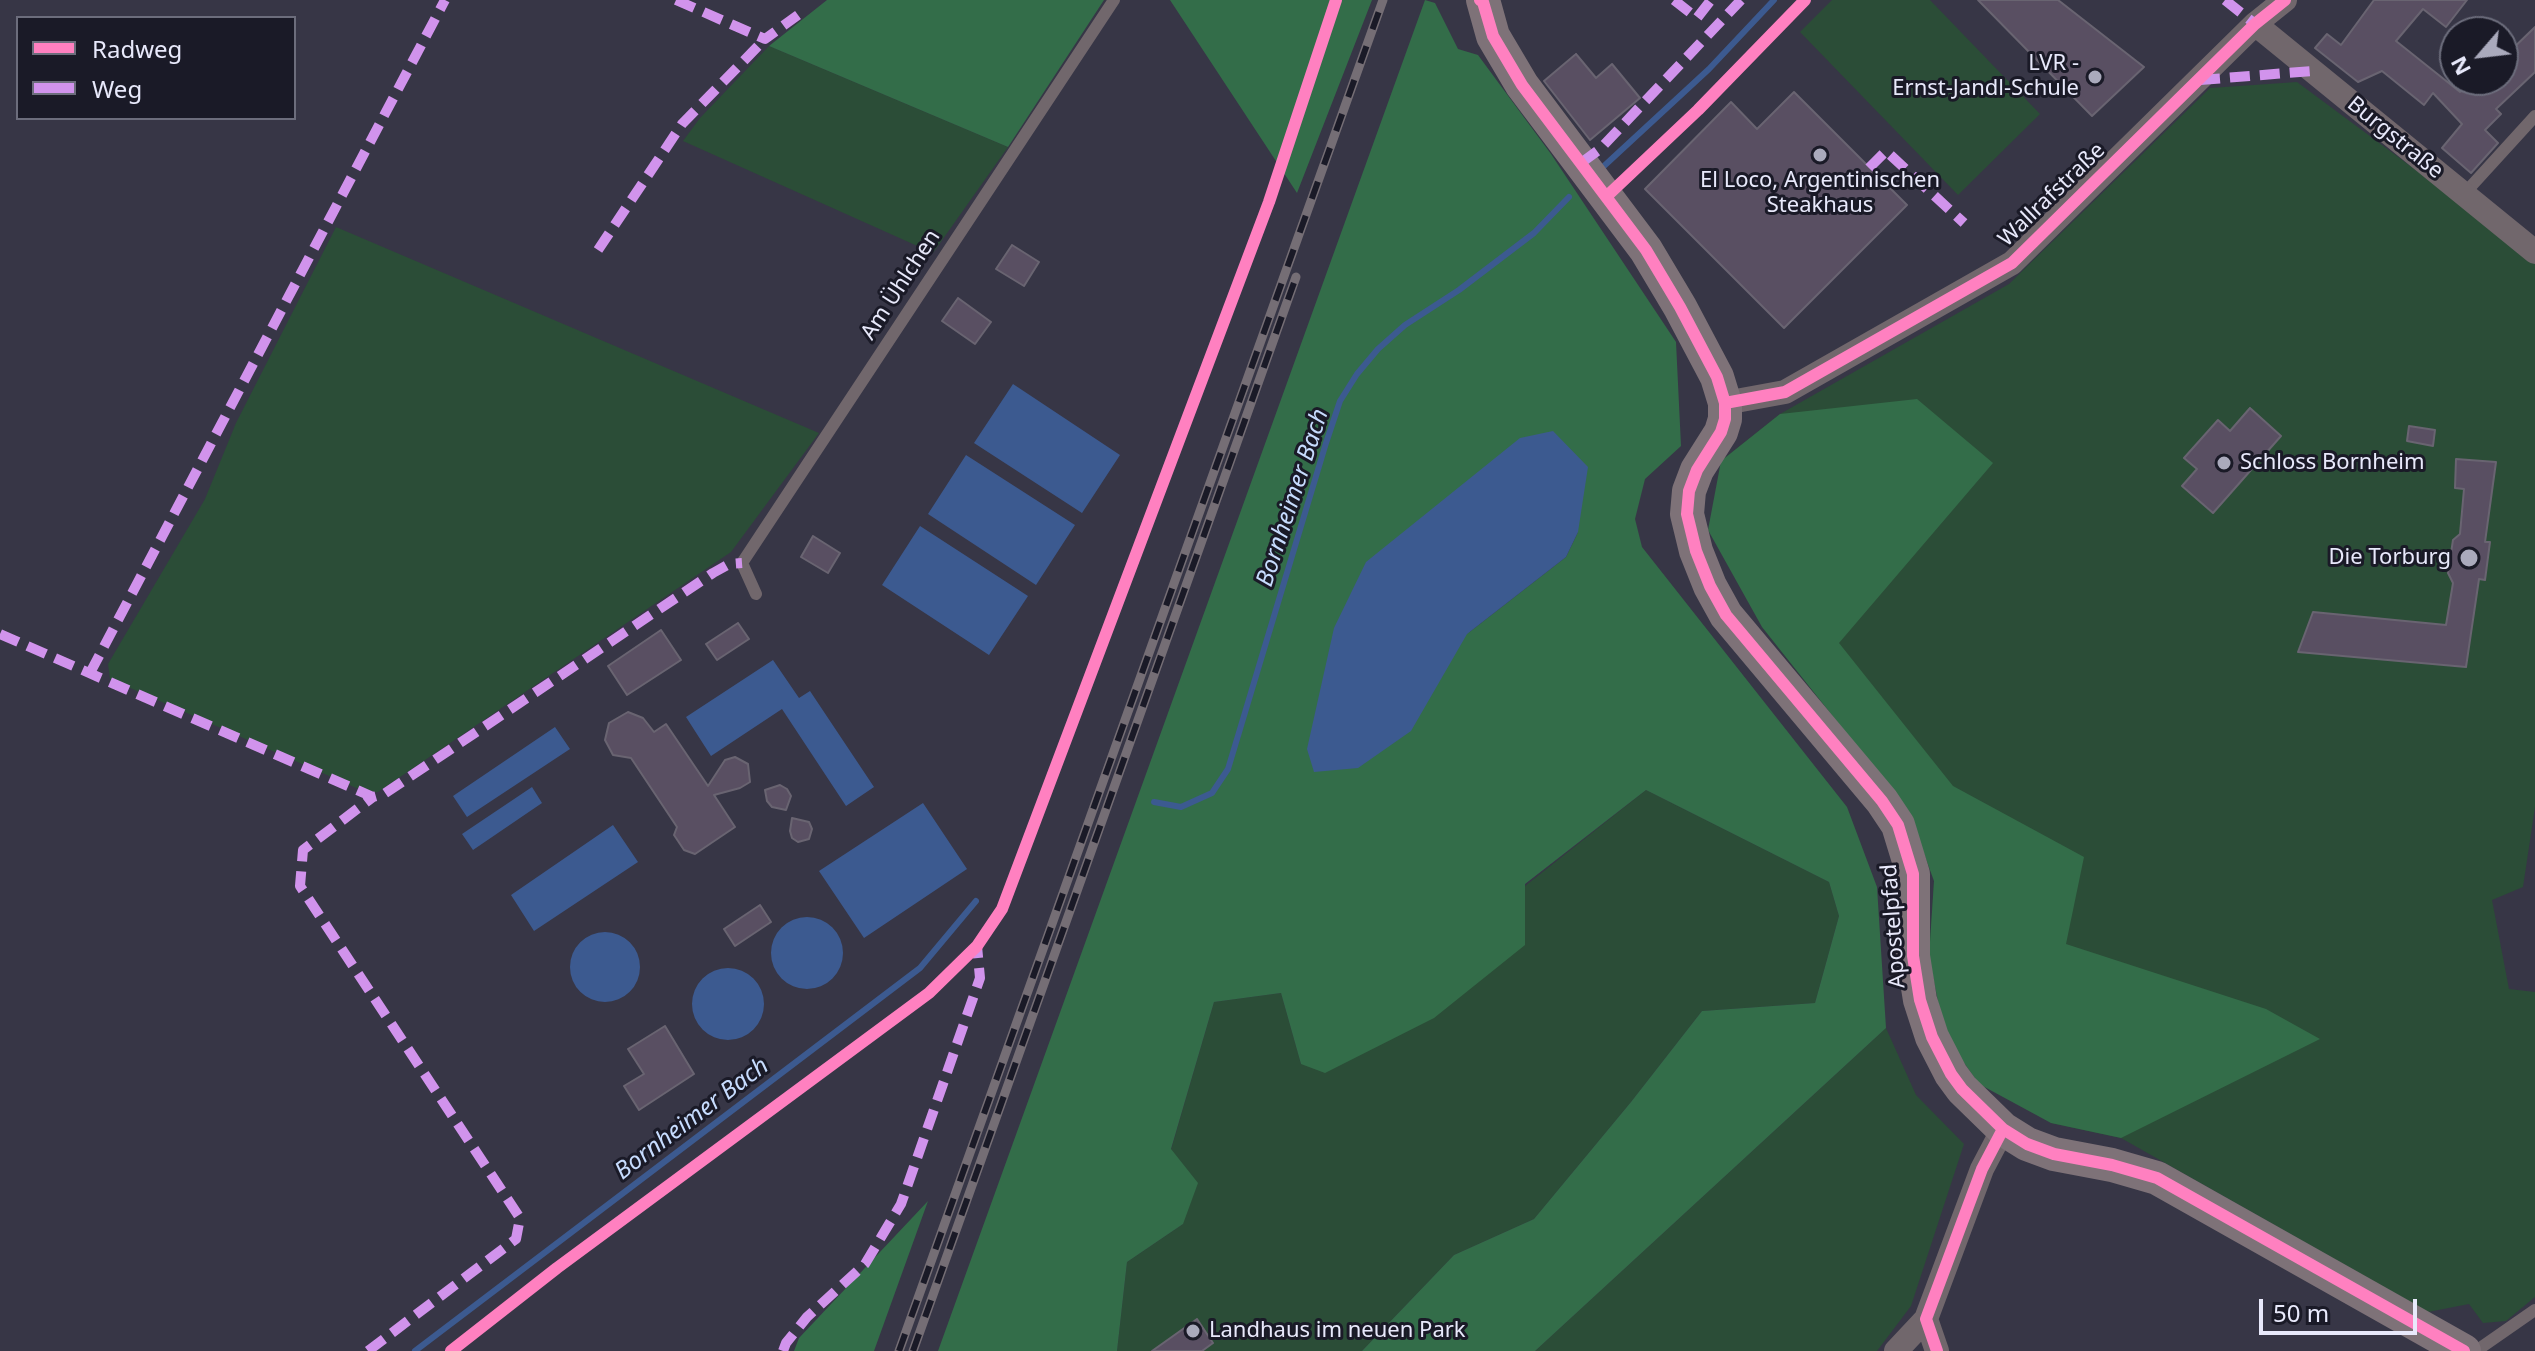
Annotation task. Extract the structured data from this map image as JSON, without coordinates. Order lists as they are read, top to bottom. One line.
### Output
{"streets":{"street":["Burgstraße","Wallrafstraße","Apostelpfad"],"lane":["Am Ühlchen"]},"crossings":[["Burgstraße","Wallrafstraße"],["Wallrafstraße","Apostelpfad"]],"water":["Bornheimer Bach"],"places":["LVR - Ernst-Jandl-Schule","El Loco, Argentinischen Steakhaus","Schloss Bornheim","Die Torburg","Landhaus im neuen Park"],"legend":["Radweg","Weg"],"scale_bar":"50 m","north":"bottom left"}
